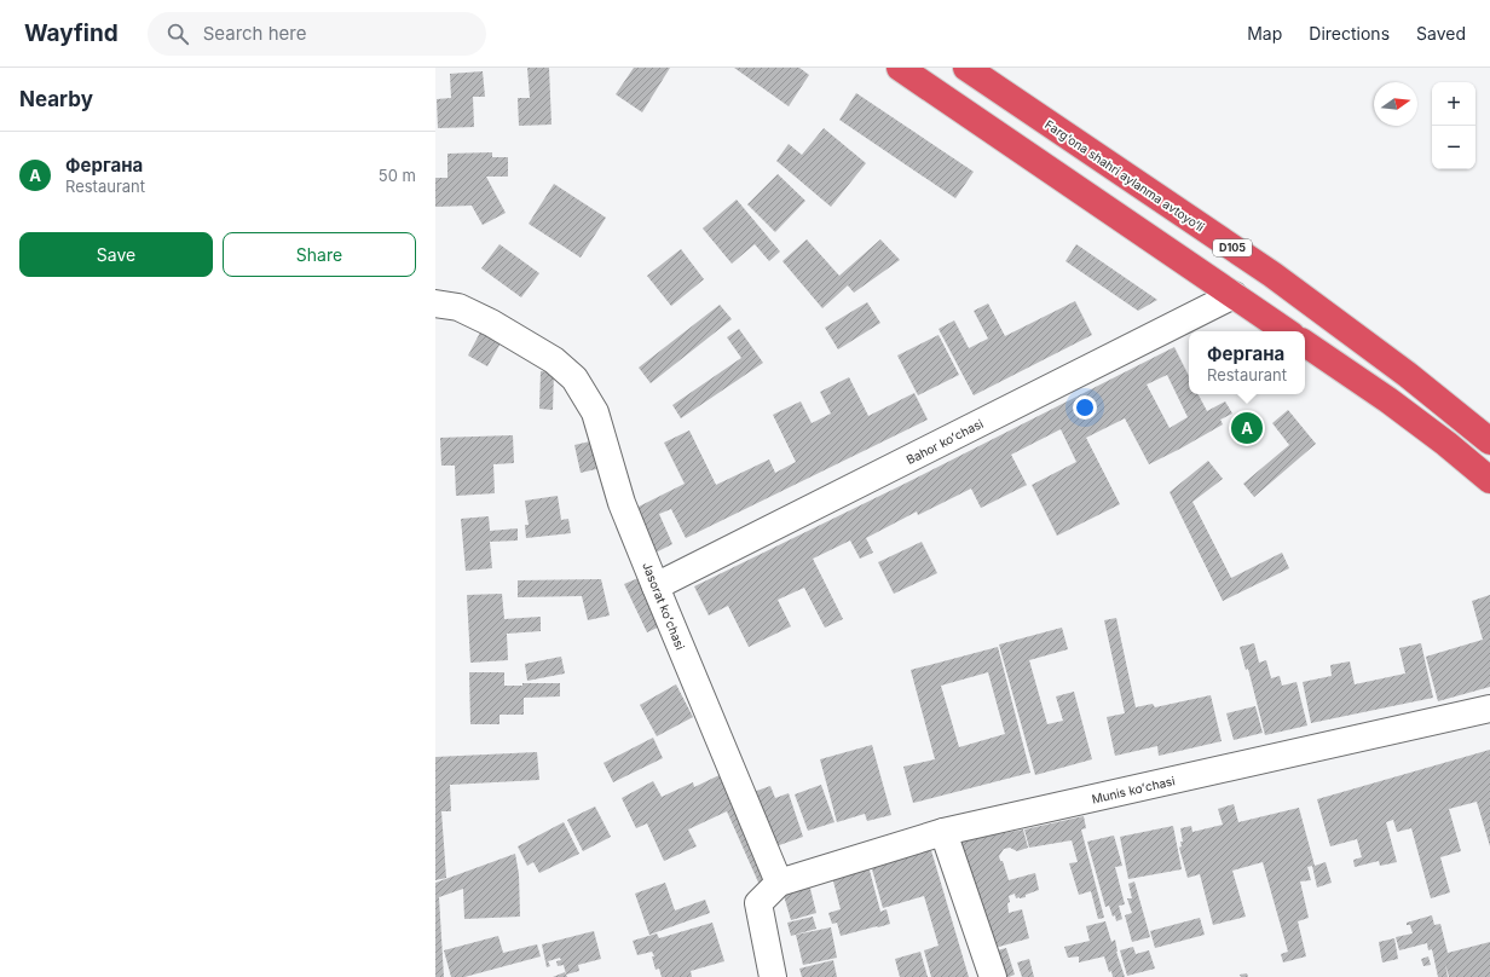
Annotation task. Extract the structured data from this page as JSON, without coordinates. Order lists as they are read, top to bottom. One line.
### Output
{"streets":{"highway":["Farg‘ona shahri aylanma avtoyo‘li","D105"],"street":["Bahor koʻchasi","Jasorat koʻchasi","Munis koʻchasi"]},"crossings":[["Bahor koʻchasi","Jasorat koʻchasi"],["Jasorat koʻchasi","Munis koʻchasi"]],"north":"right","page":{"header":"Wayfind","search":"Search here","nav":["Map","Directions","Saved"],"heading":"Nearby","map_buttons":["+","−"],"list":[{"mark":"A","name":"Фергана","note":"Restaurant","value":"50 m"}],"buttons":["Save","Share"],"popup":["Фергана","Restaurant"],"pins":"A"}}
